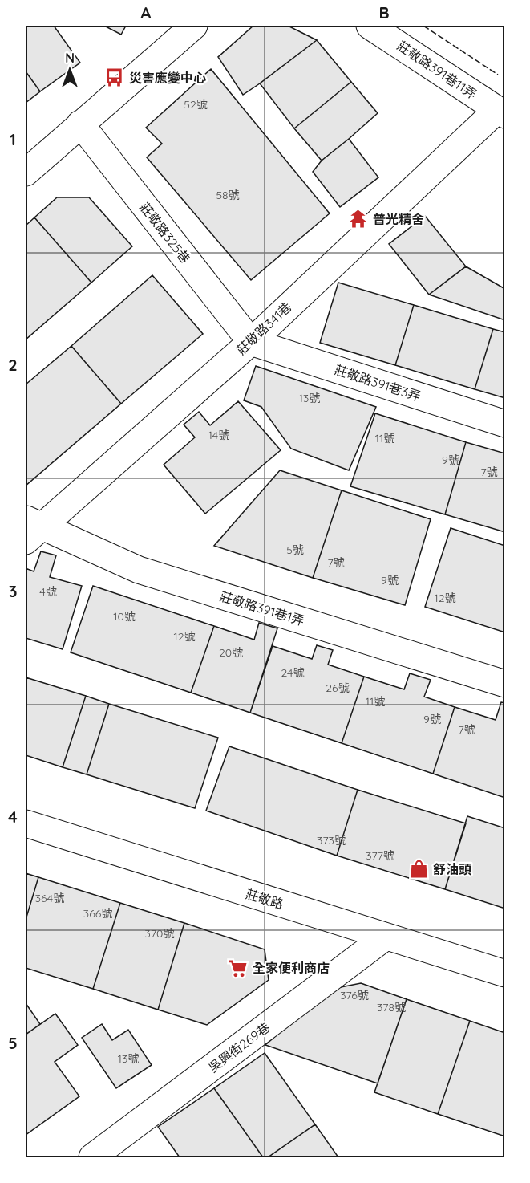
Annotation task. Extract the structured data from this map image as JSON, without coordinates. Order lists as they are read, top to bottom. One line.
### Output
{"streets":{"street":["莊敬路391巷11弄","莊敬路325巷","莊敬路341巷","莊敬路391巷3弄","莊敬路391巷1弄","莊敬路","吳興街269巷"]},"crossings":[["莊敬路391巷11弄","莊敬路341巷"],["莊敬路325巷","莊敬路341巷"],["莊敬路325巷","莊敬路391巷3弄"],["莊敬路341巷","莊敬路391巷3弄"],["莊敬路341巷","莊敬路391巷1弄"],["莊敬路","吳興街269巷"]],"places":{"bus stop":["災害應變中心"],"temple":["普光精舍"],"shop":["舒油頭"],"supermarket":["全家便利商店"]},"house_numbers":["52號","58號","13號","14號","11號","9號","7號","5號","7號","9號","4號","12號","10號","12號","20號","24號","26號","11號","9號","7號","373號","377號","364號","366號","370號","376號","378號","13號"],"north":"top","grid":{"columns":["A","B"],"rows":["1","2","3","4","5"]}}
